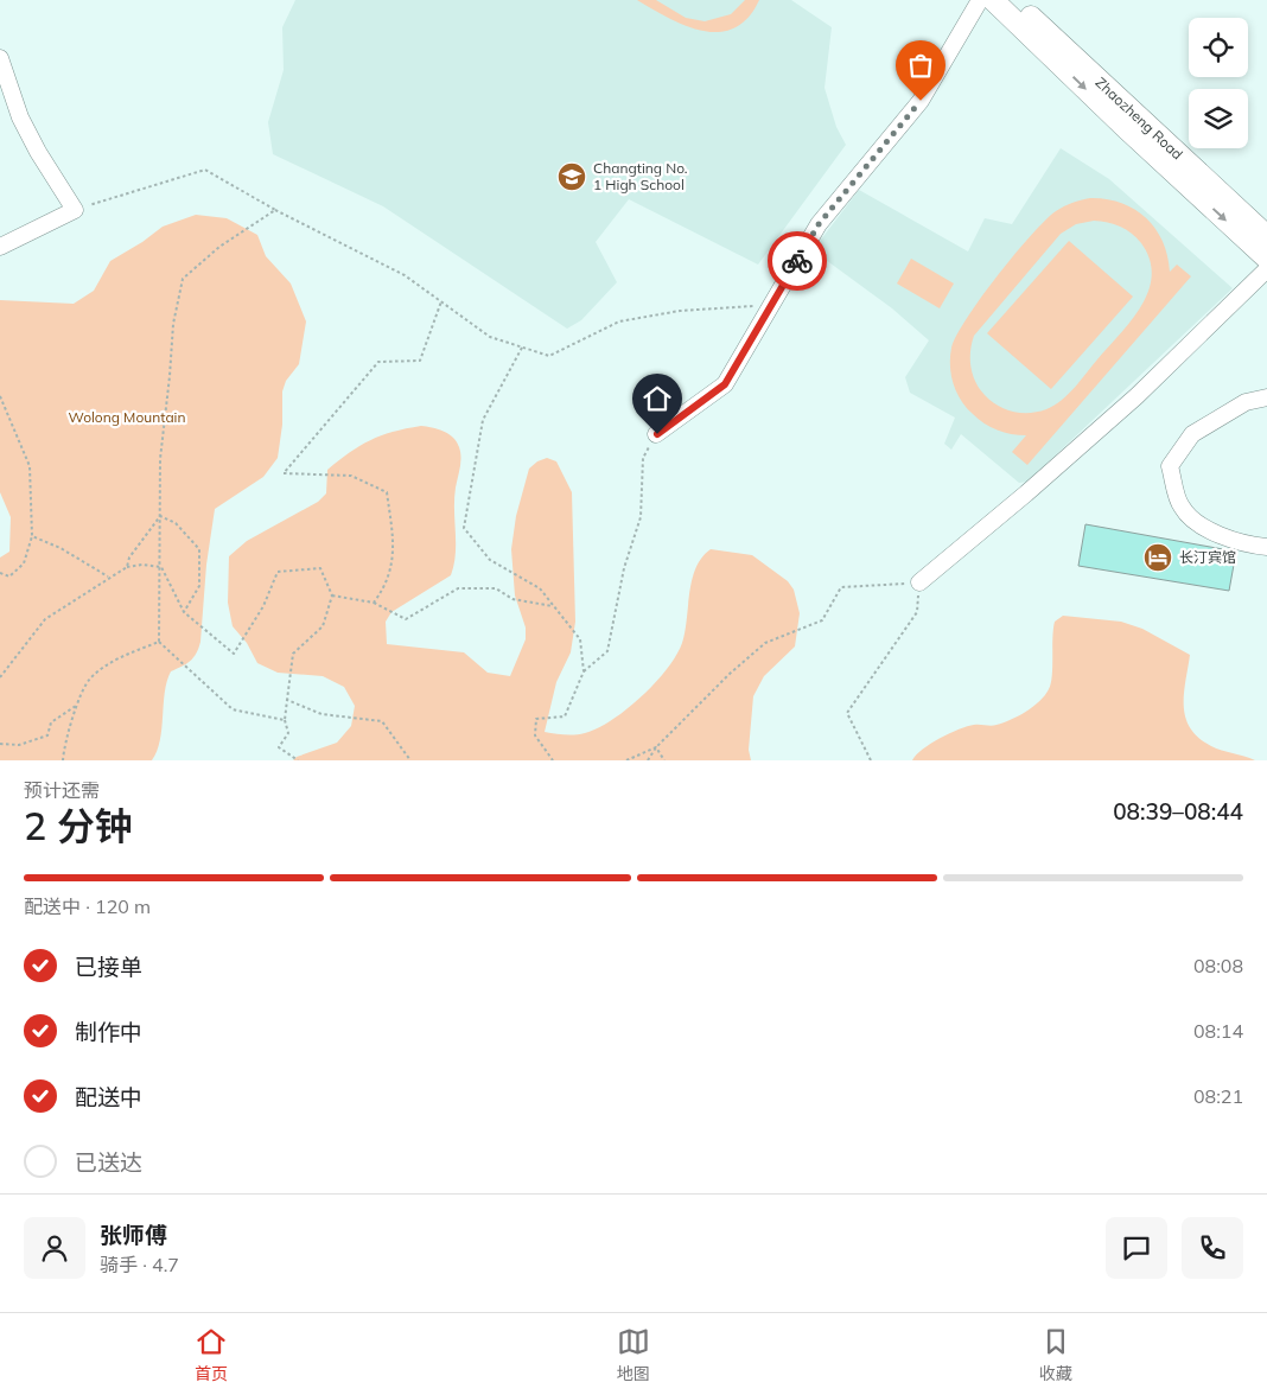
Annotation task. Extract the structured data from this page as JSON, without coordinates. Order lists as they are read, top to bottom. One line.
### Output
{"streets":{"main road":["Zhaozheng Road"]},"parks":["Wolong Mountain"],"places":{"school or university":["Changting No. 1 High School"],"hotel":["长汀宾馆"]},"page":{"heading":["2 分钟","预计还需","08:39–08:44"],"panel":["张师傅","骑手 · 4.7"],"bar":"配送中 · 120 m","list":[["已接单","08:08"],["制作中","08:14"],["配送中","08:21"],"已送达"],"tabs":["首页","地图","收藏"]}}
